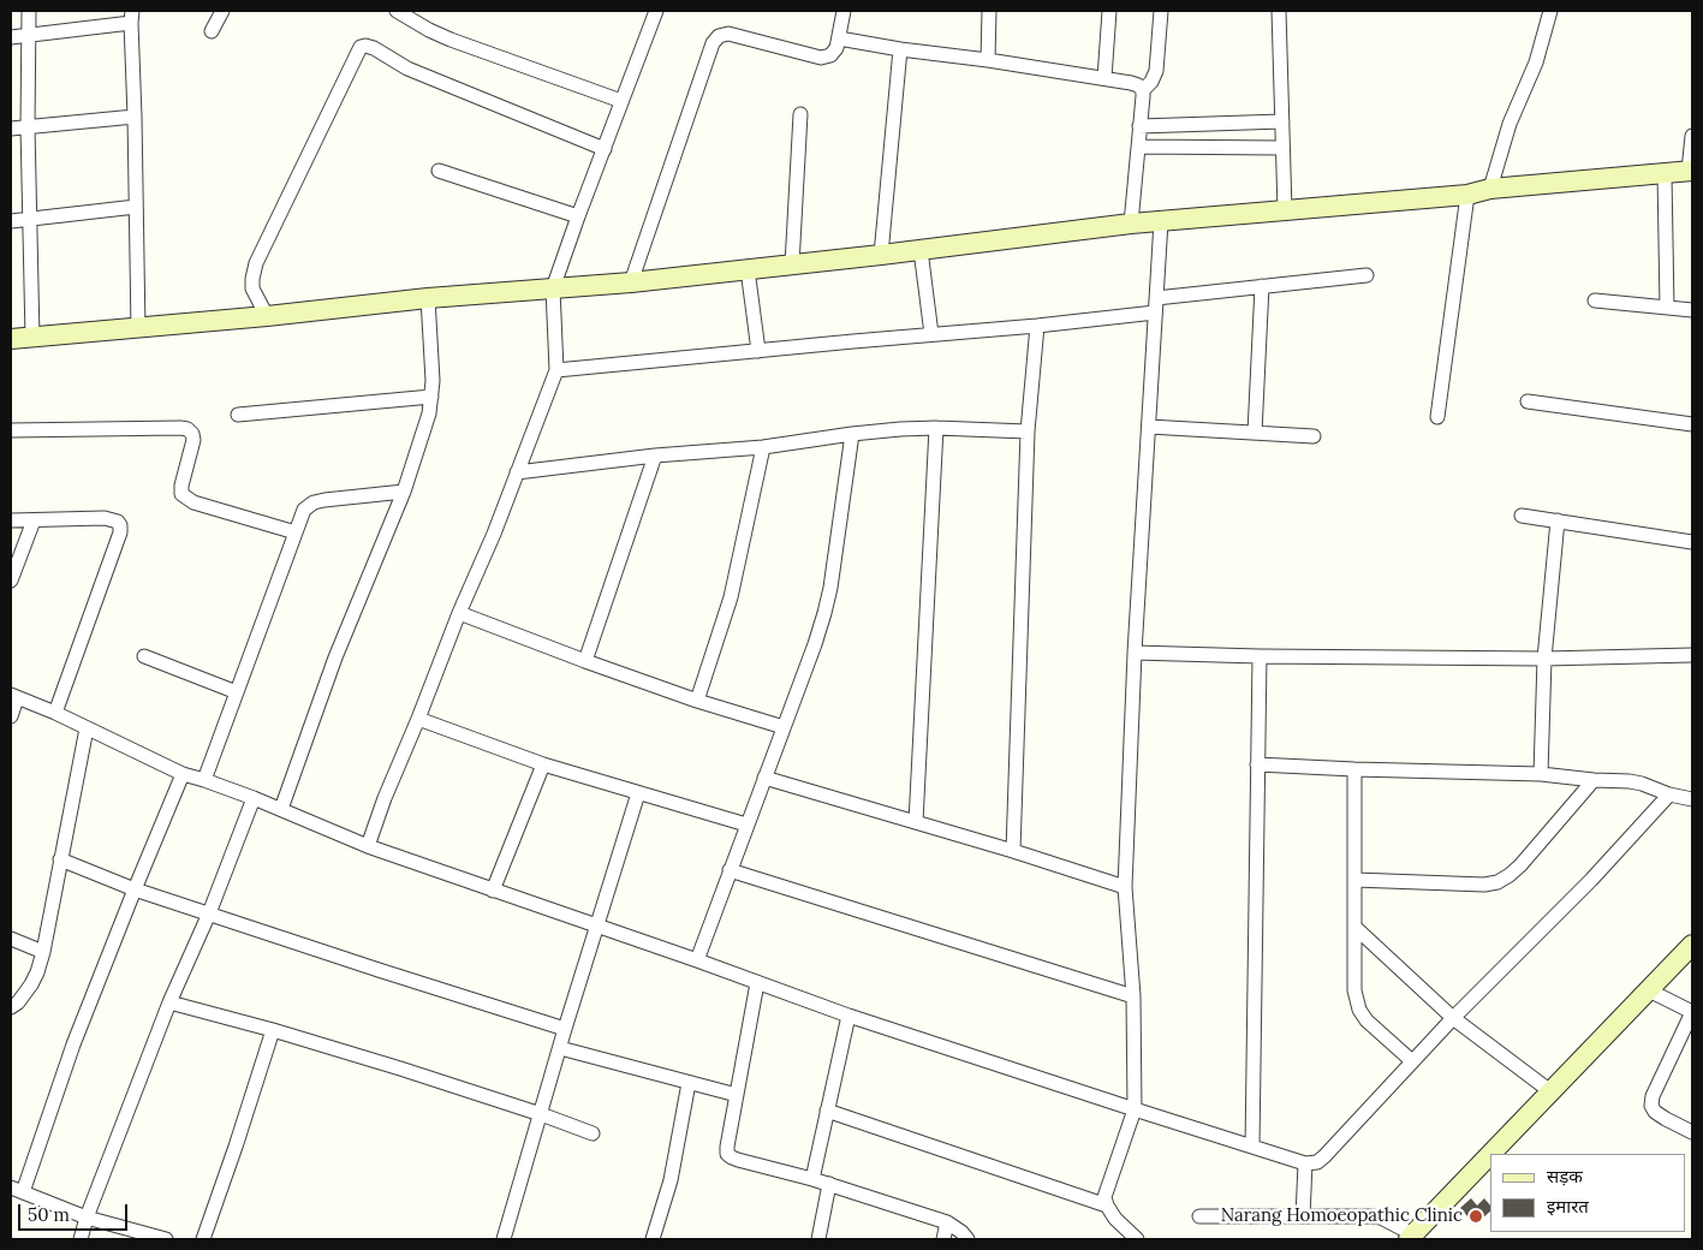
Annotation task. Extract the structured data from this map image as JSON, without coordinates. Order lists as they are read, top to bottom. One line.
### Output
{"places":["Narang Homoeopathic Clinic"],"legend":["सड़क","इमारत"],"scale_bar":"50 m"}
